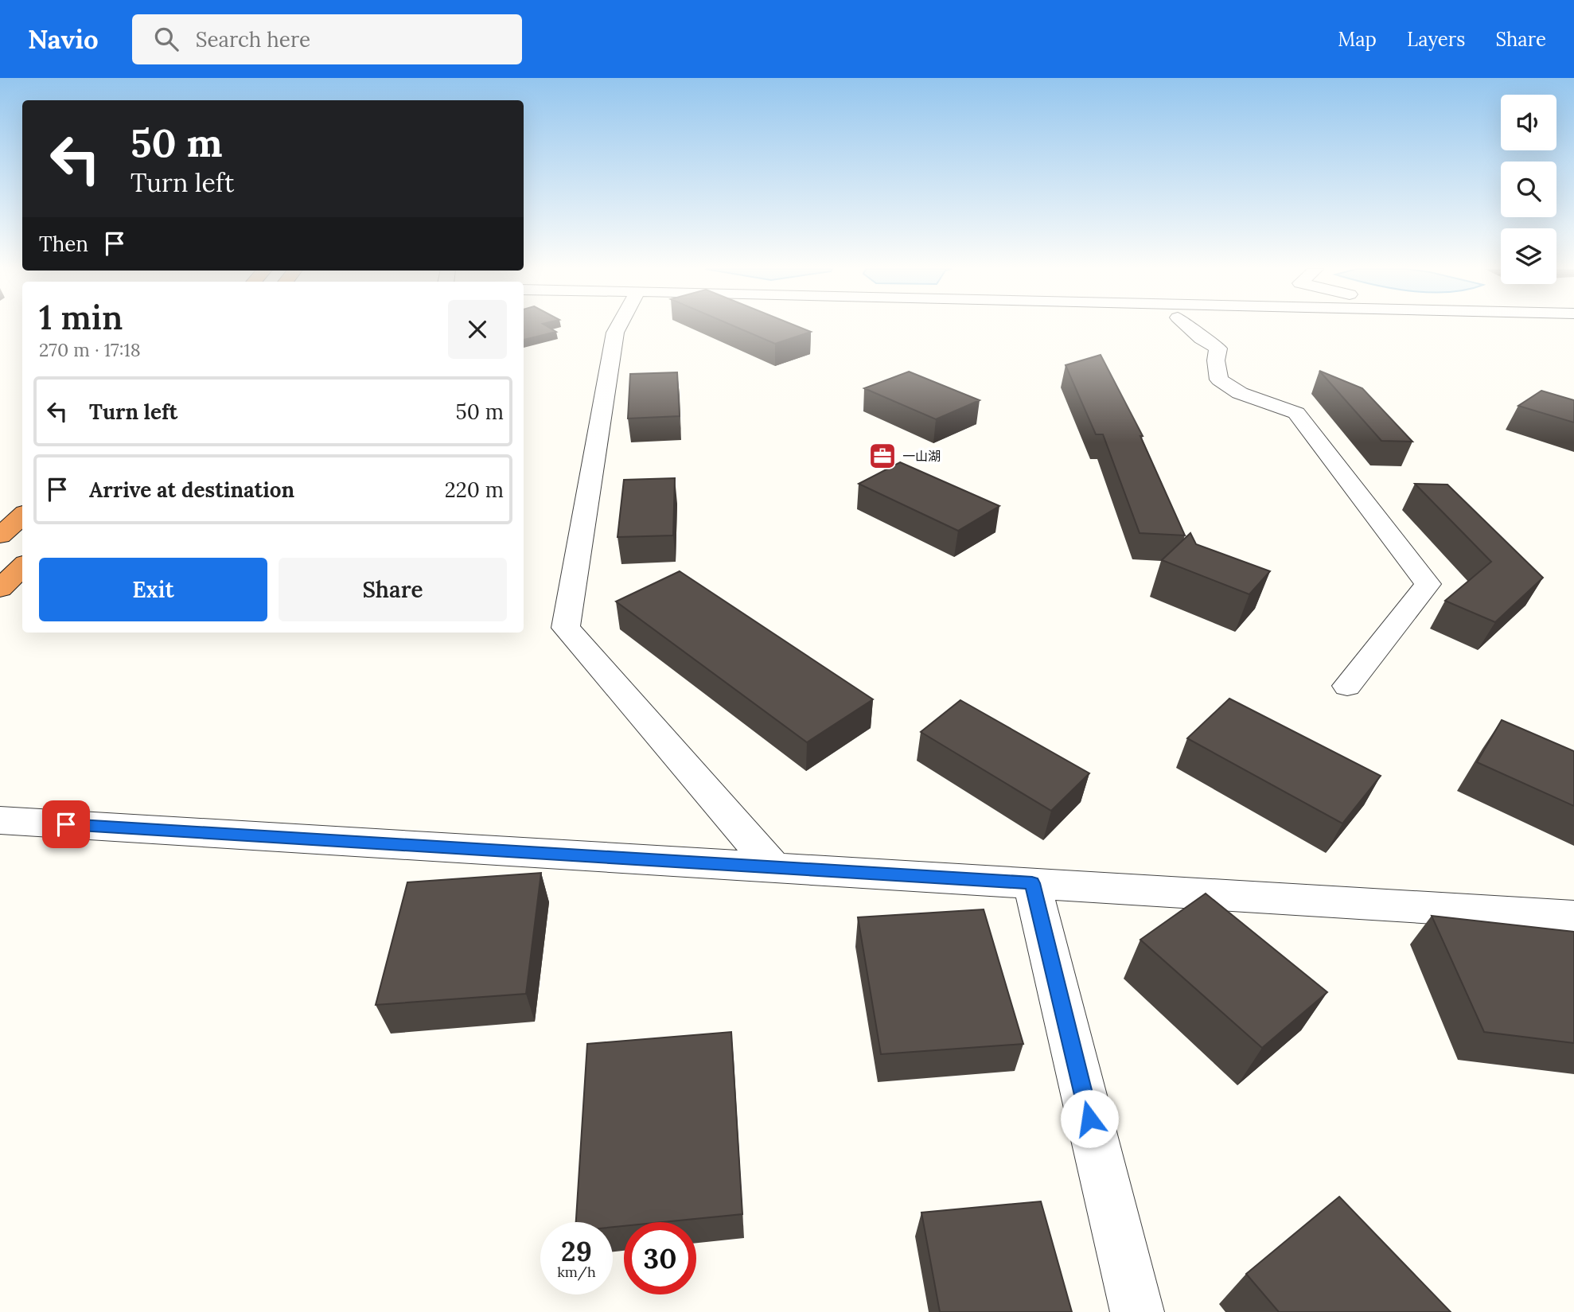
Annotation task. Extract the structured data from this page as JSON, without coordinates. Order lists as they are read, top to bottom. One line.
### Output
{"places":{"office":["一山湖"]},"page":{"header":"Navio","search":"Search here","nav":["Map","Layers","Share"],"turn":["50 m","Turn left"],"then":"Then","heading":["1 min","270 m · 17:18"],"list":[{"name":"Turn left","value":"50 m"},{"name":"Arrive at destination","value":"220 m"}],"buttons":["Exit","Share"],"speed":"29 km/h","limit":"30"}}
